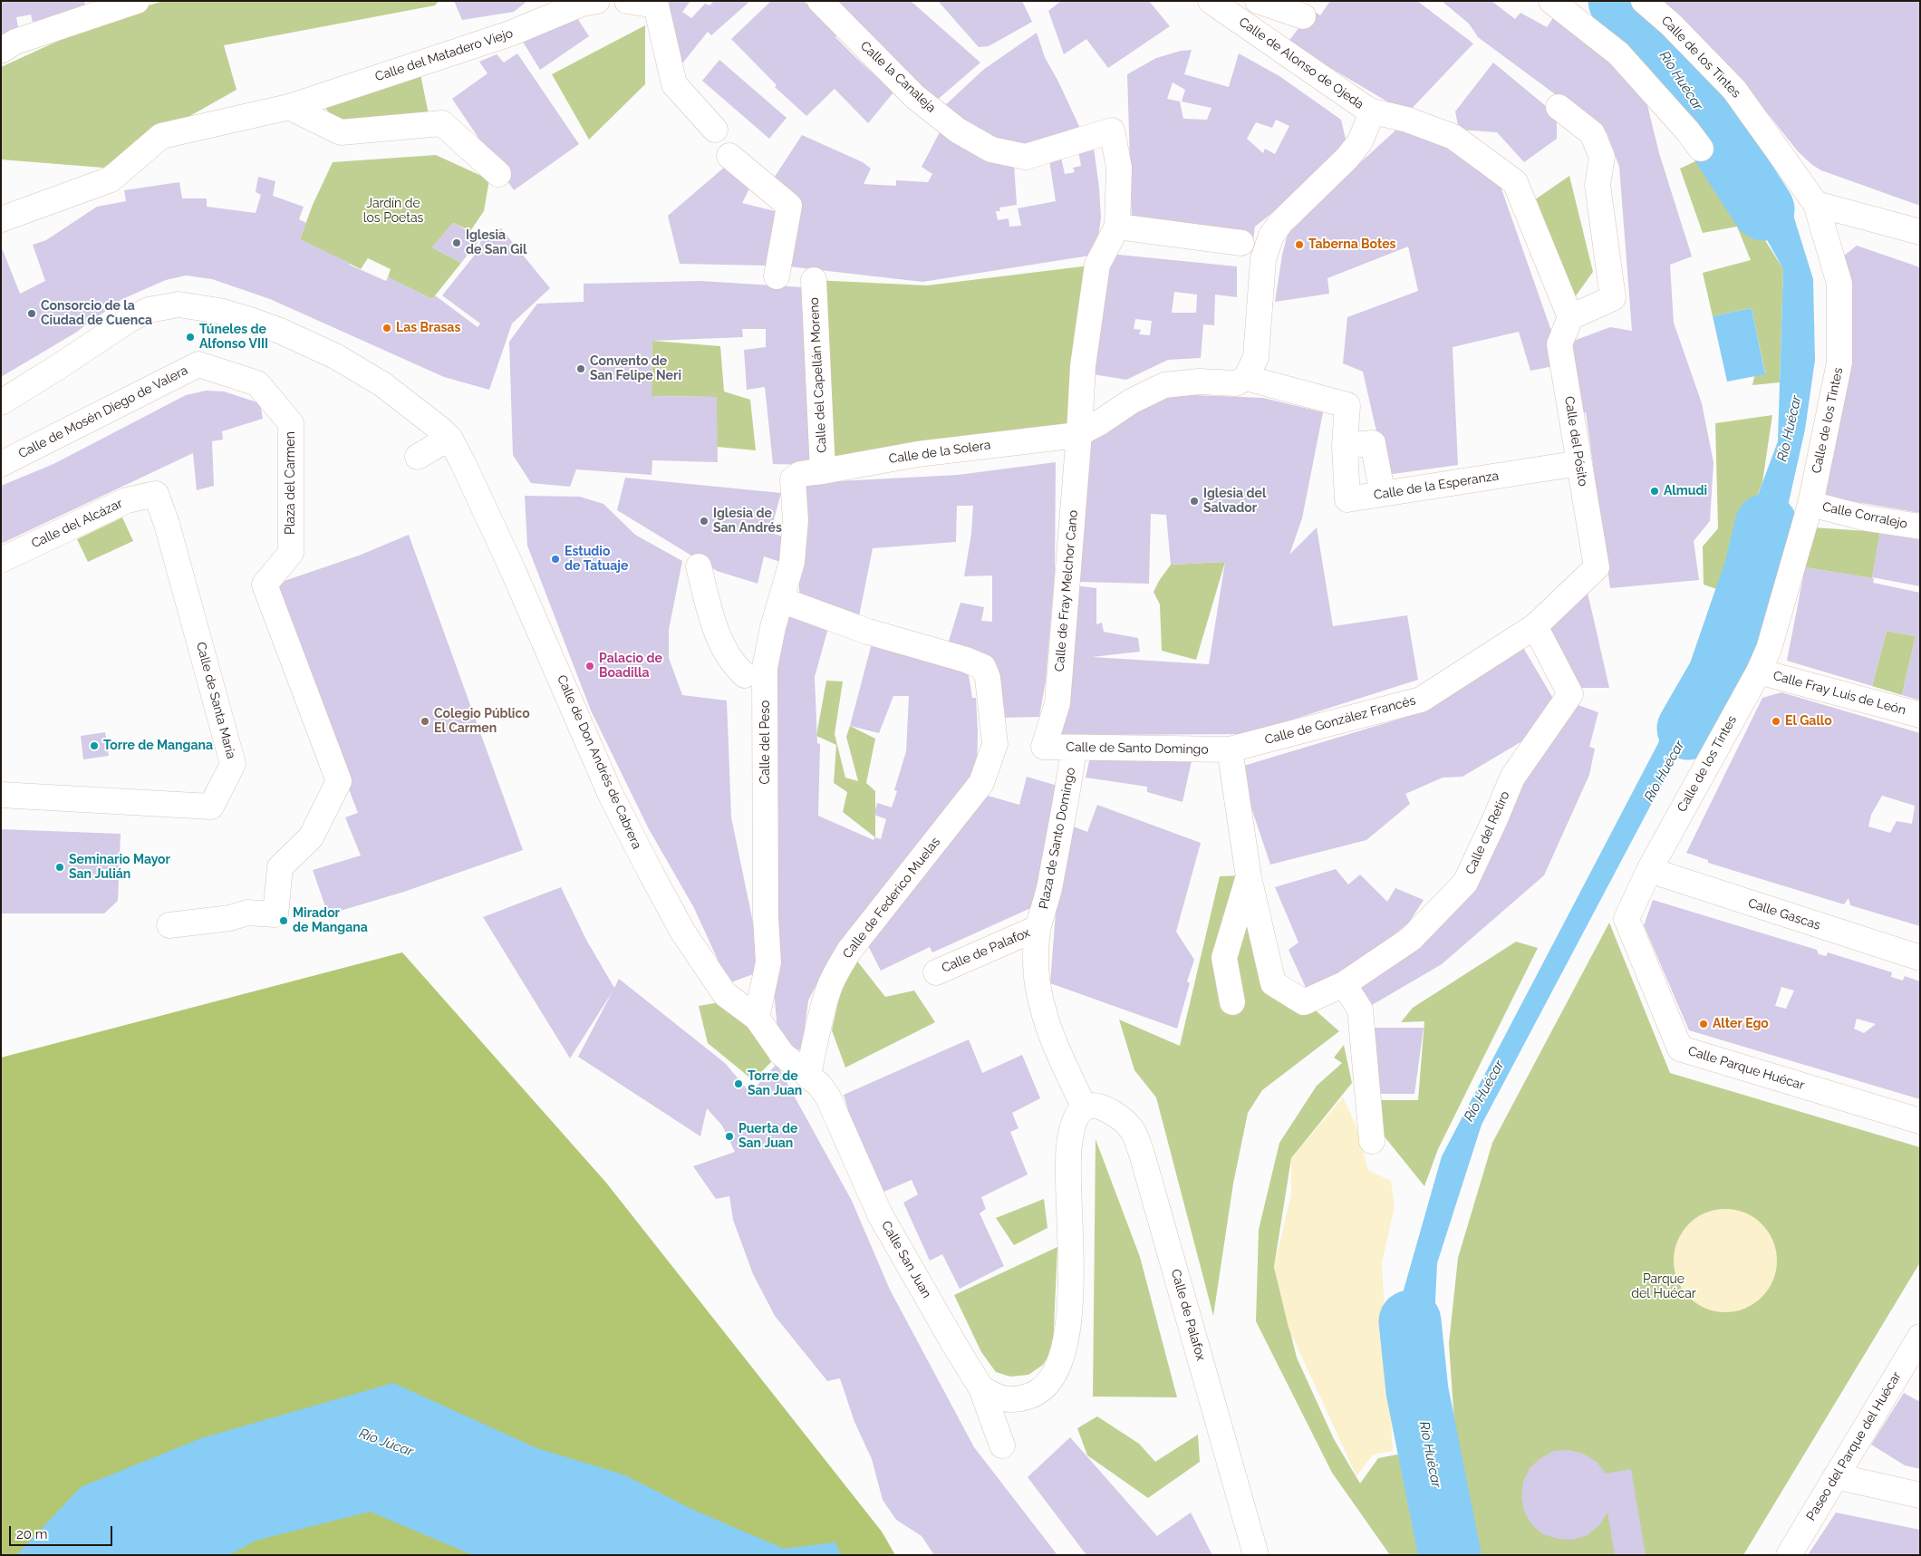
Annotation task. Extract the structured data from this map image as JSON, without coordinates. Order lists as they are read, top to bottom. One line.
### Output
{"streets":{"street":["Calle del Matadero Viejo","Calle de los Tintes","Calle de Alonso de Ojeda","Calle la Canaleja","Calle del Capellán Moreno","Calle de Mosén Diego de Valera","Calle del Pósito","Calle de la Solera","Plaza del Carmen","Calle de la Esperanza","Calle Corralejo","Calle del Alcázar","Calle de Fray Melchor Cano","Calle Fray Luis de León","Calle de Santa María","Calle de González Francés","Calle del Peso","Calle de Santo Domingo","Calle de Don Andrés de Cabrera","Calle del Retiro","Plaza de Santo Domingo","Calle de Federico Muelas","Calle Gascas","Calle de Palafox","Calle Parque Huécar","Calle San Juan","Paseo del Parque del Huécar"]},"crossings":[["Calle de los Tintes","Calle Corralejo"],["Calle de los Tintes","Calle Fray Luis de León"],["Calle de los Tintes","Calle Gascas"],["Calle de los Tintes","Calle Parque Huécar"],["Calle la Canaleja","Calle de Fray Melchor Cano"],["Calle del Capellán Moreno","Calle de la Solera"],["Calle del Capellán Moreno","Calle del Peso"],["Calle de Mosén Diego de Valera","Plaza del Carmen"],["Calle del Pósito","Calle de la Esperanza"],["Calle del Pósito","Calle de González Francés"],["Calle de la Solera","Calle de la Esperanza"],["Calle de la Solera","Calle de Fray Melchor Cano"],["Calle de la Solera","Calle del Peso"],["Calle del Alcázar","Calle de Santa María"],["Calle de Fray Melchor Cano","Calle de Santo Domingo"],["Calle de González Francés","Calle de Santo Domingo"],["Calle de González Francés","Calle del Retiro"],["Calle del Peso","Calle de Don Andrés de Cabrera"],["Calle del Peso","Calle de Federico Muelas"],["Calle de Santo Domingo","Calle del Retiro"],["Calle de Santo Domingo","Plaza de Santo Domingo"],["Calle de Don Andrés de Cabrera","Calle de Federico Muelas"],["Calle de Don Andrés de Cabrera","Calle San Juan"],["Plaza de Santo Domingo","Calle de Palafox"],["Calle de Federico Muelas","Calle San Juan"],["Calle Gascas","Calle Parque Huécar"]],"water":["Río Huécar","Río Júcar"],"parks":["Jardín de los Poetas","Parque del Huécar"],"places":["Iglesia de San Gil","Taberna Botes","Consorcio de la Ciudad de Cuenca","Las Brasas","Túneles de Alfonso VIII","Convento de San Felipe Neri","Almudi","Iglesia del Salvador","Iglesia de San Andrés","Estudio de Tatuaje","Palacio de Boadilla","Colegio Público El Carmen","El Gallo","Torre de Mangana","Seminario Mayor San Julián","Mirador de Mangana","Alter Ego","Torre de San Juan","Puerta de San Juan"],"scale_bar":"20 m"}
